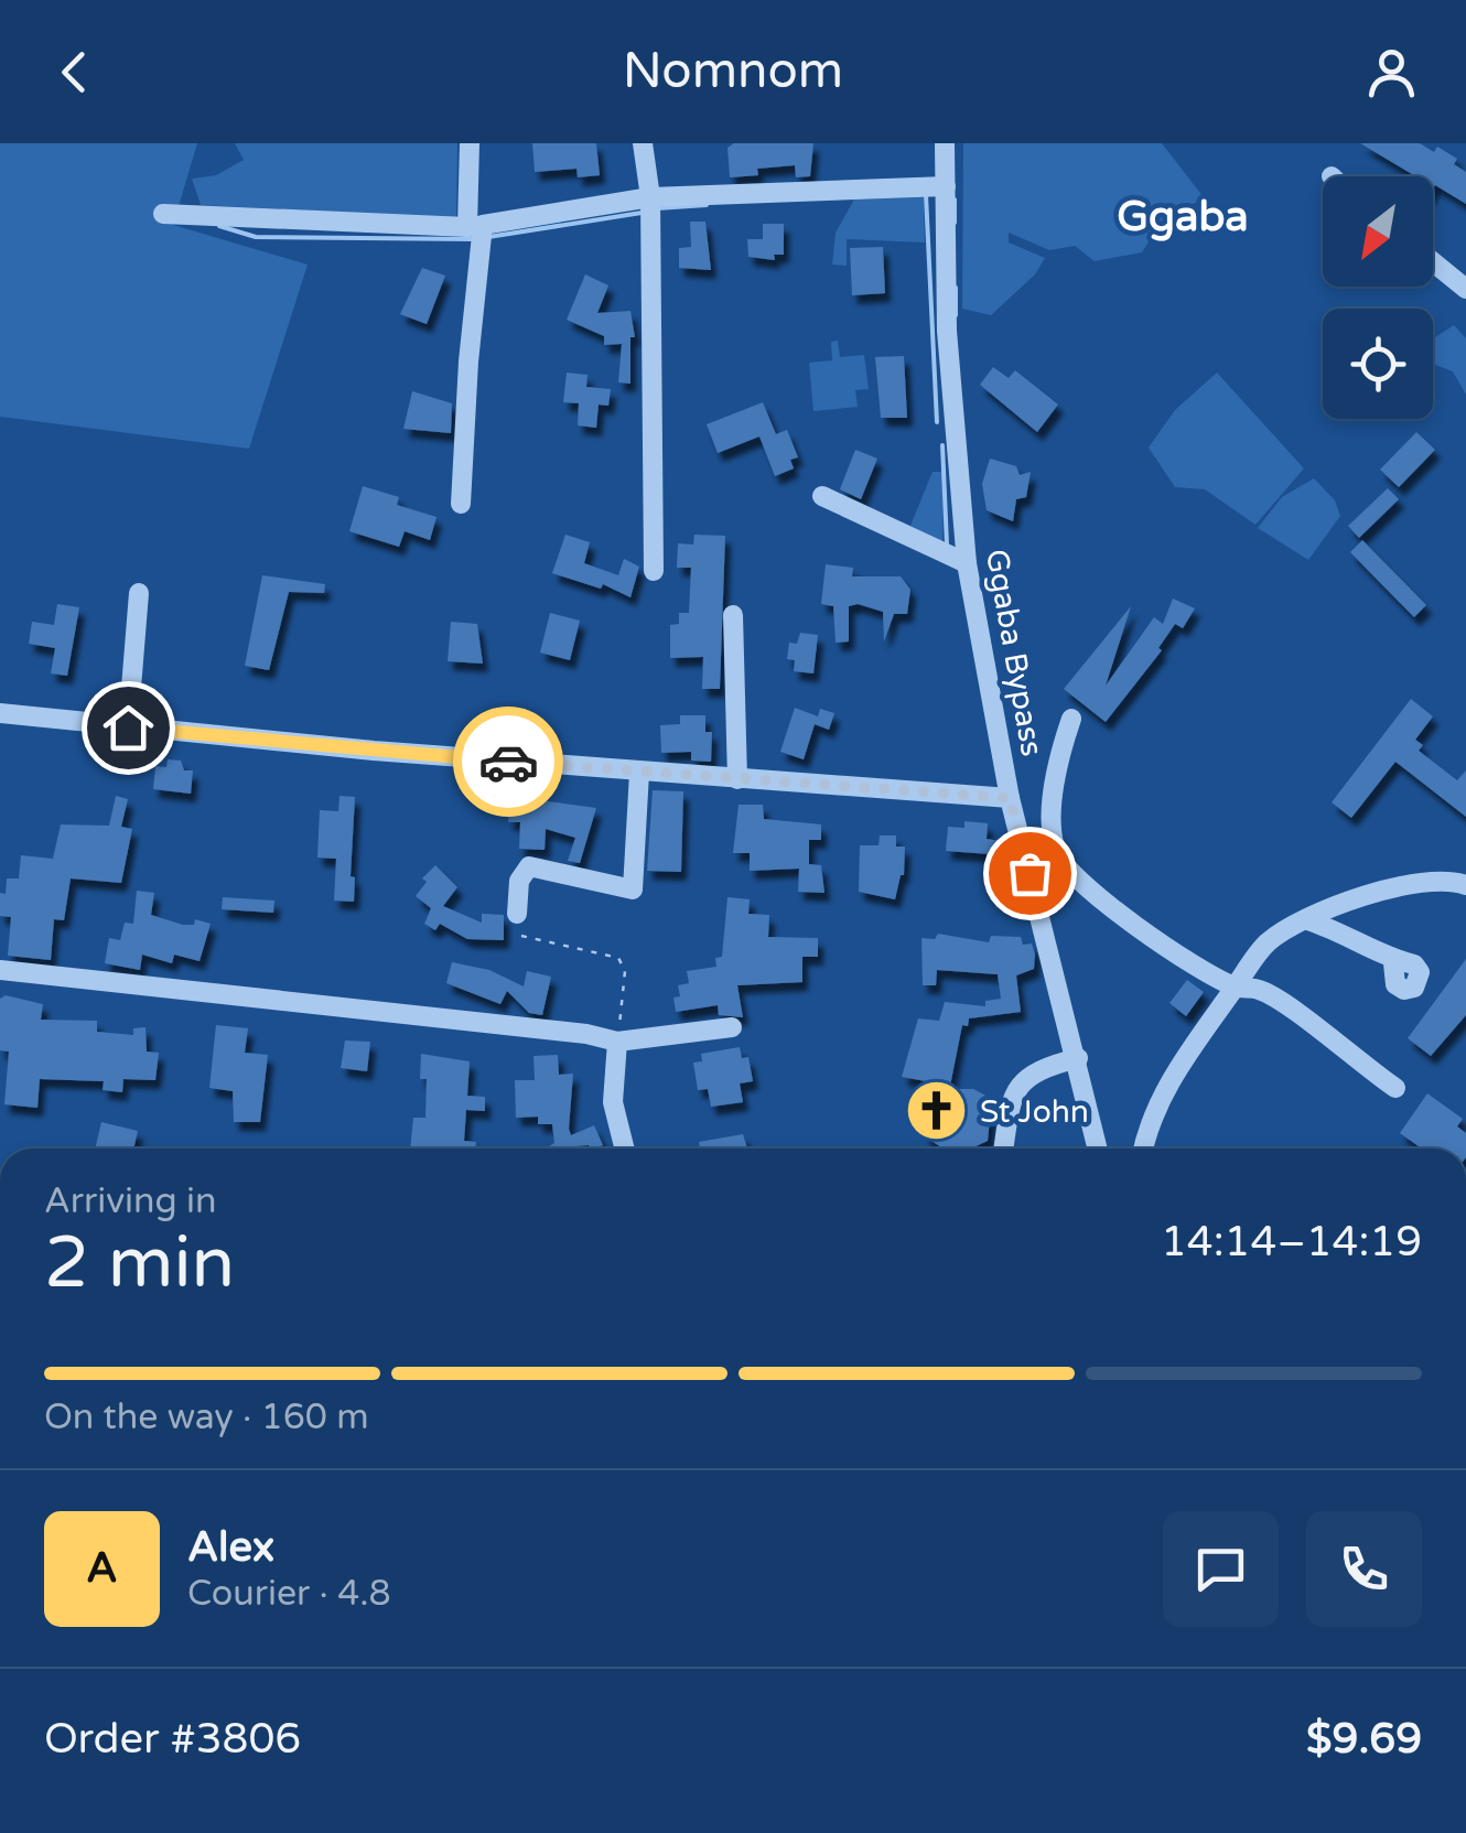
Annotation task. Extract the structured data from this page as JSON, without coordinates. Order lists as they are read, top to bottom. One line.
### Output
{"streets":{"street":["Ggaba Bypass"]},"districts":["Ggaba"],"places":{"church":["St John"]},"north":"bottom left","page":{"header":"Nomnom","heading":["2 min","Arriving in","14:14–14:19"],"panel":["Alex","Courier · 4.8","Order #3806","$9.69"],"bar":"On the way · 160 m","round":"A"}}
